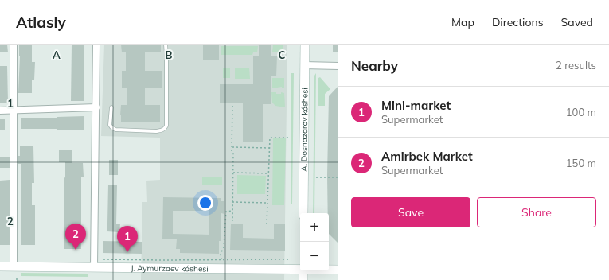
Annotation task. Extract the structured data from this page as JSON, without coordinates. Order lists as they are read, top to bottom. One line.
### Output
{"streets":{"street":["A. Dosnazarov kóshesi","J. Aymurzaev kóshesi"]},"page":{"header":"Atlasly","nav":["Map","Directions","Saved"],"heading":["Nearby","2 results"],"list":[{"mark":"1","name":"Mini-market","note":"Supermarket","value":"100 m"},{"mark":"2","name":"Amirbek Market","note":"Supermarket","value":"150 m"}],"buttons":["Save","Share"],"map_buttons":["+","−"],"pins":["2","1"]},"grid":{"columns":["A","B","C"],"rows":["1","2"]}}
